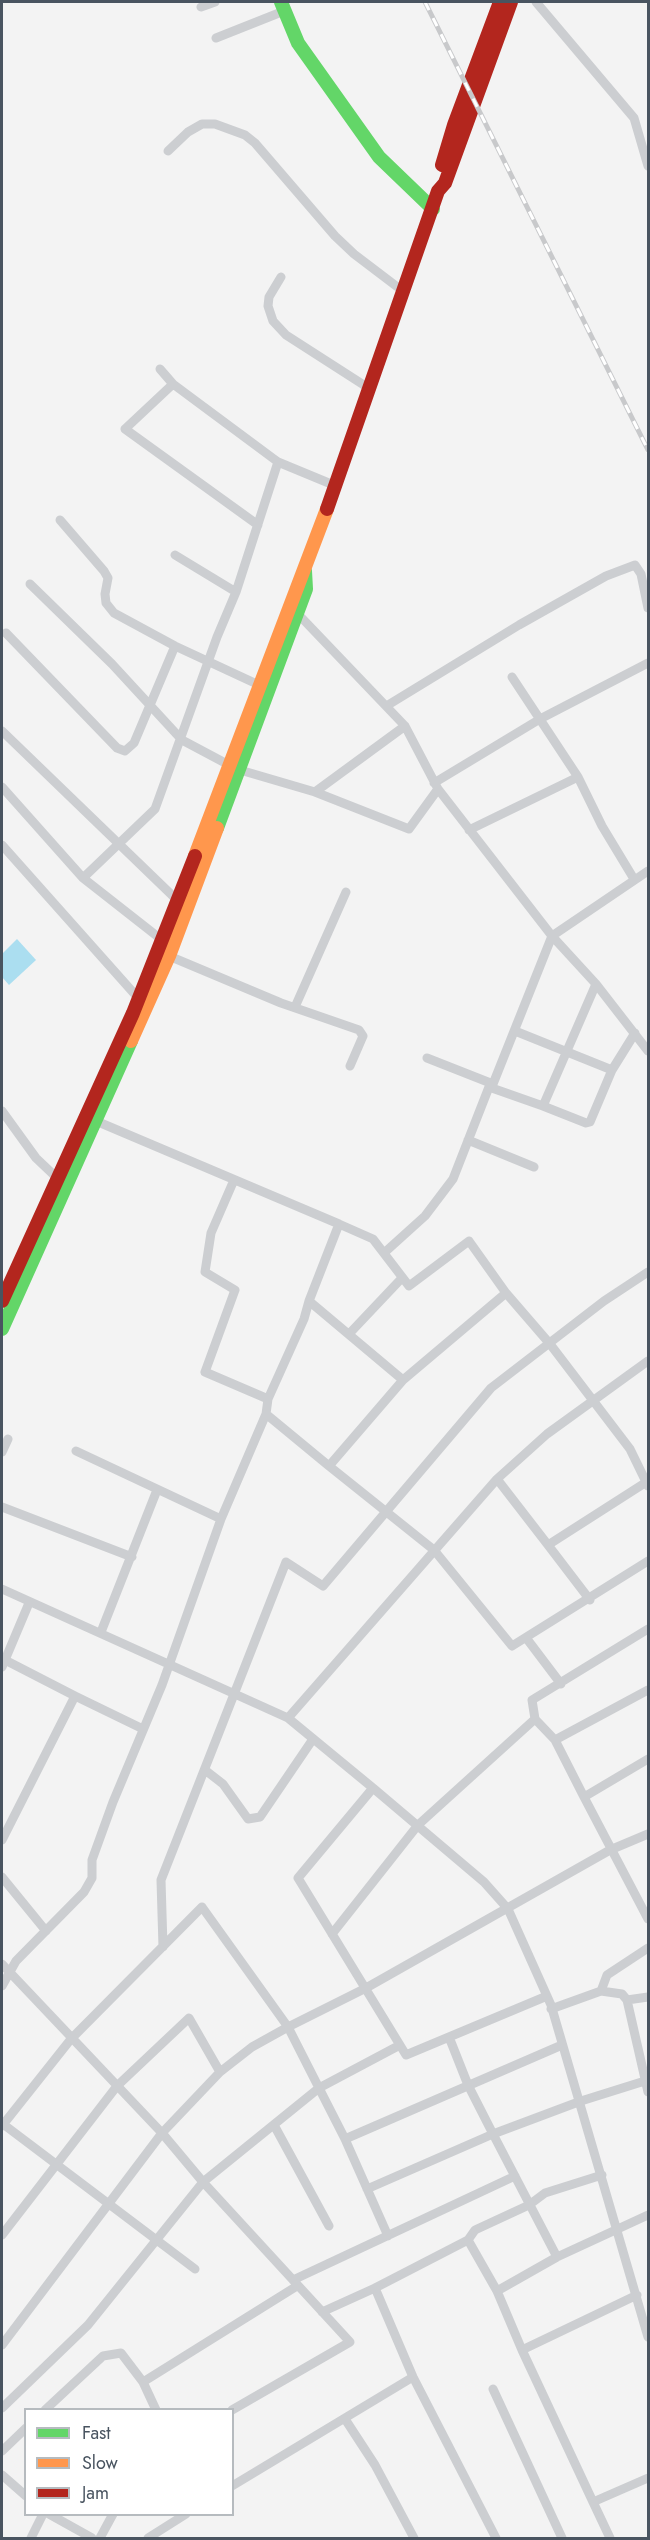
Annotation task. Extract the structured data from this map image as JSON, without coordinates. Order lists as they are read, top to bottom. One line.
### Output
{"legend":["Fast","Slow","Jam"]}
